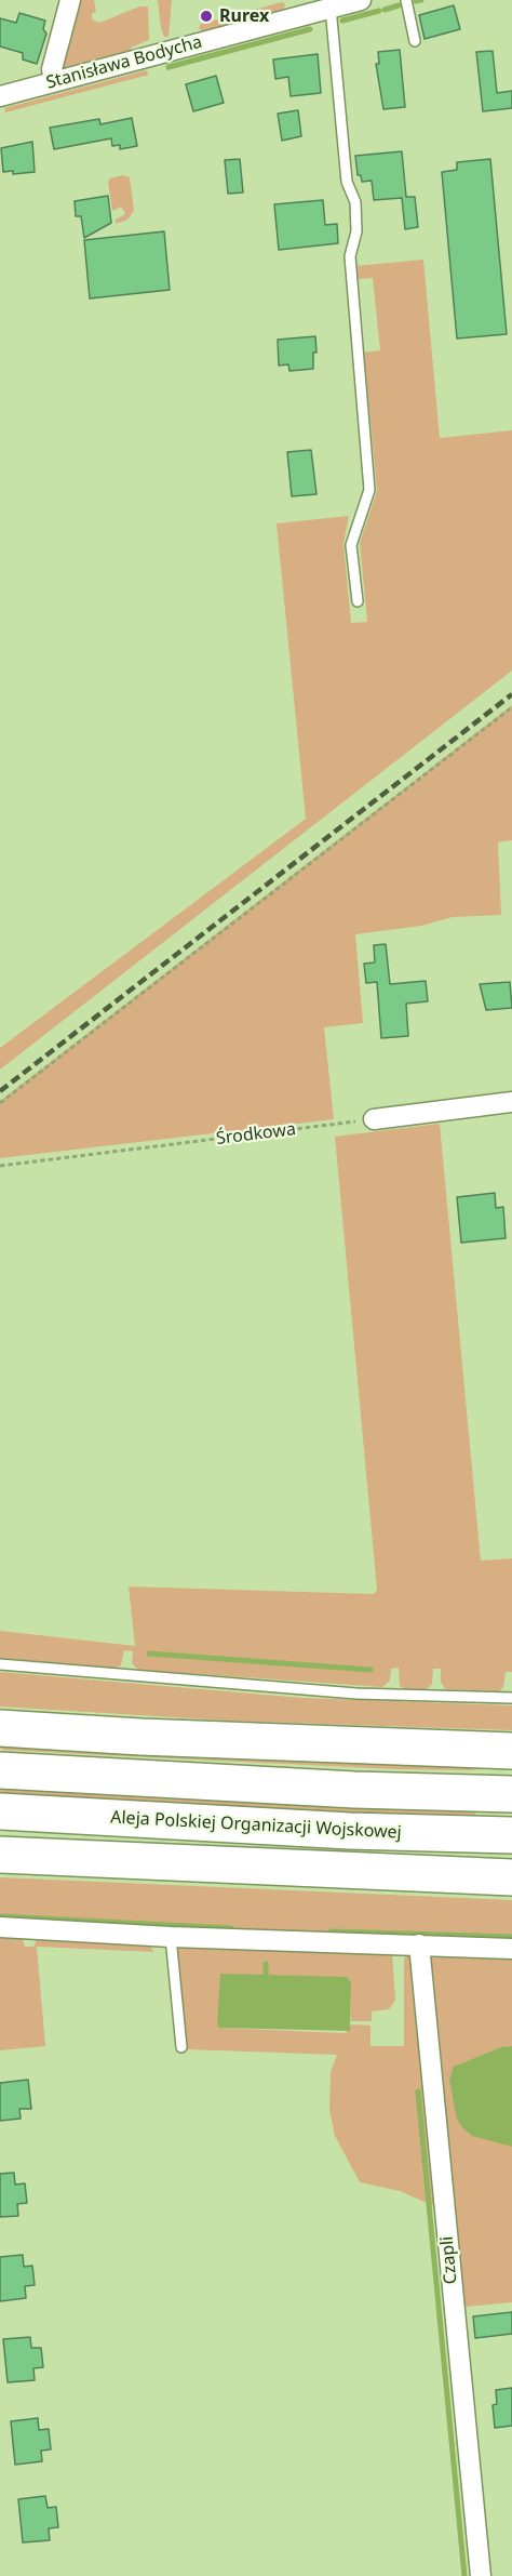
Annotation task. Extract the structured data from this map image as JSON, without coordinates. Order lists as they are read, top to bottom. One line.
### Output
{"streets":{"highway":["Aleja Polskiej Organizacji Wojskowej"],"street":["Stanisława Bodycha","Czapli"],"path":["Środkowa"]},"places":["Rurex"]}
